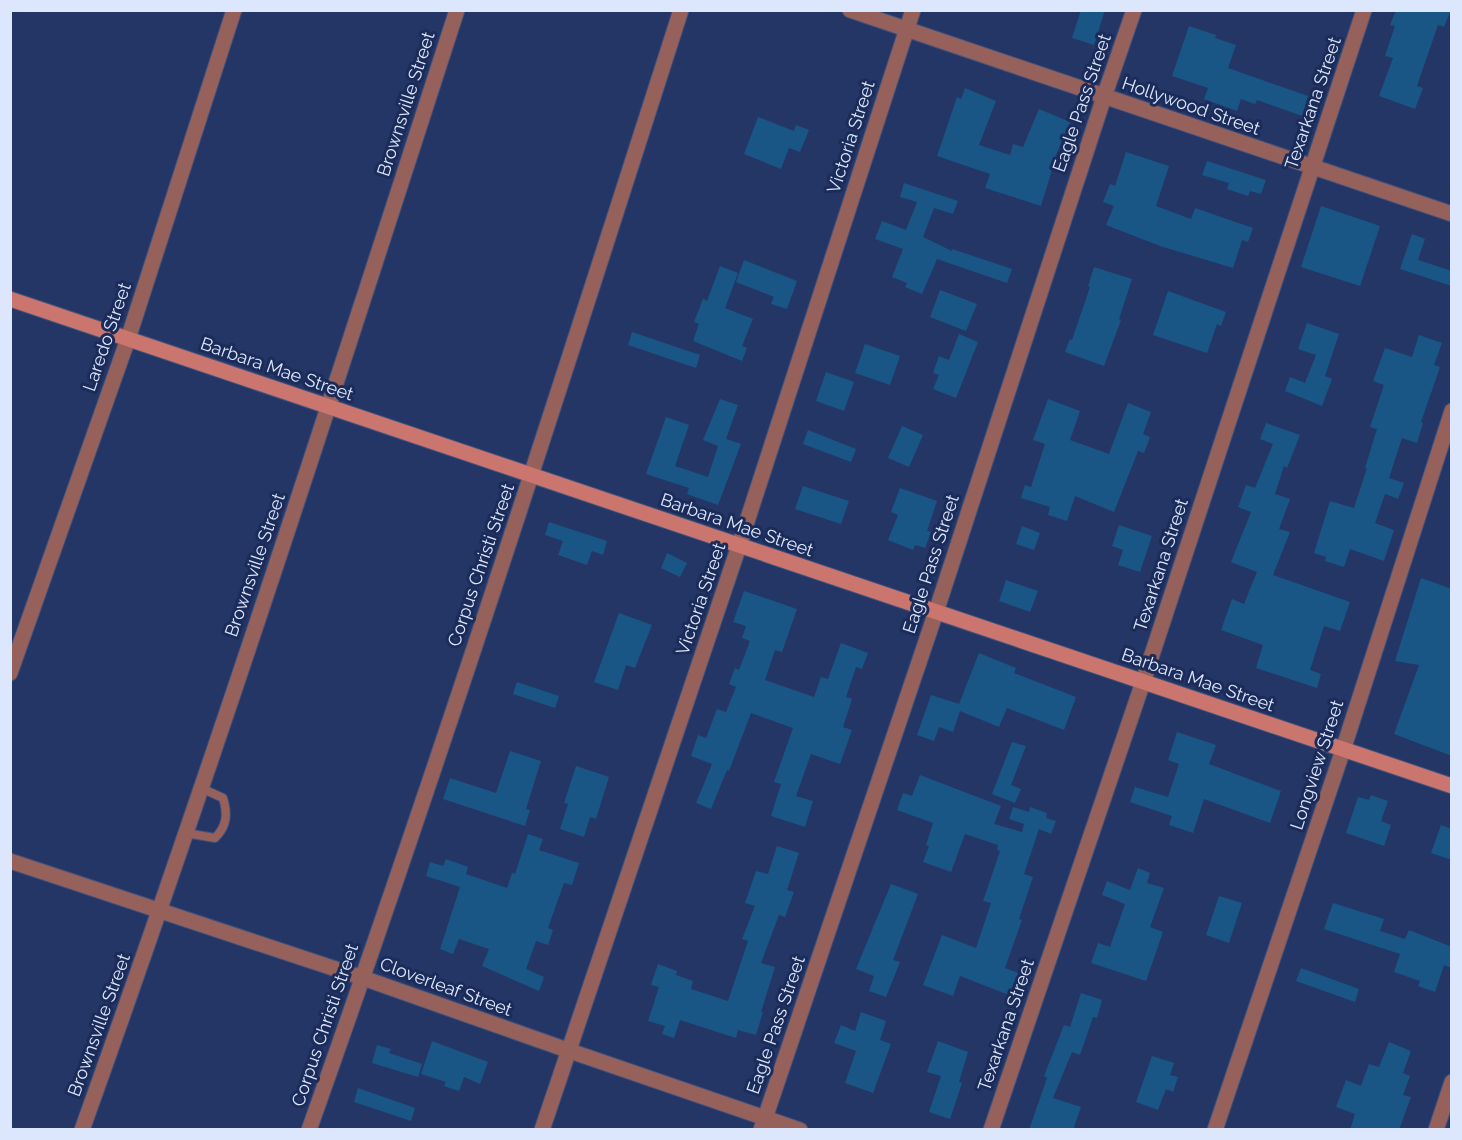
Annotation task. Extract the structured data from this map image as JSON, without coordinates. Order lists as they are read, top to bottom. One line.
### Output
{"streets":{"street":["Eagle Pass Street","Texarkana Street","Brownsville Street","Hollywood Street","Victoria Street","Laredo Street","Barbara Mae Street","Corpus Christi Street","Longview Street","Cloverleaf Street"]},"crossings":[["Eagle Pass Street","Hollywood Street"],["Eagle Pass Street","Barbara Mae Street"],["Eagle Pass Street","Cloverleaf Street"],["Texarkana Street","Hollywood Street"],["Texarkana Street","Barbara Mae Street"],["Brownsville Street","Barbara Mae Street"],["Brownsville Street","Cloverleaf Street"],["Hollywood Street","Victoria Street"],["Victoria Street","Barbara Mae Street"],["Victoria Street","Cloverleaf Street"],["Laredo Street","Barbara Mae Street"],["Barbara Mae Street","Corpus Christi Street"],["Barbara Mae Street","Longview Street"],["Corpus Christi Street","Cloverleaf Street"]]}
